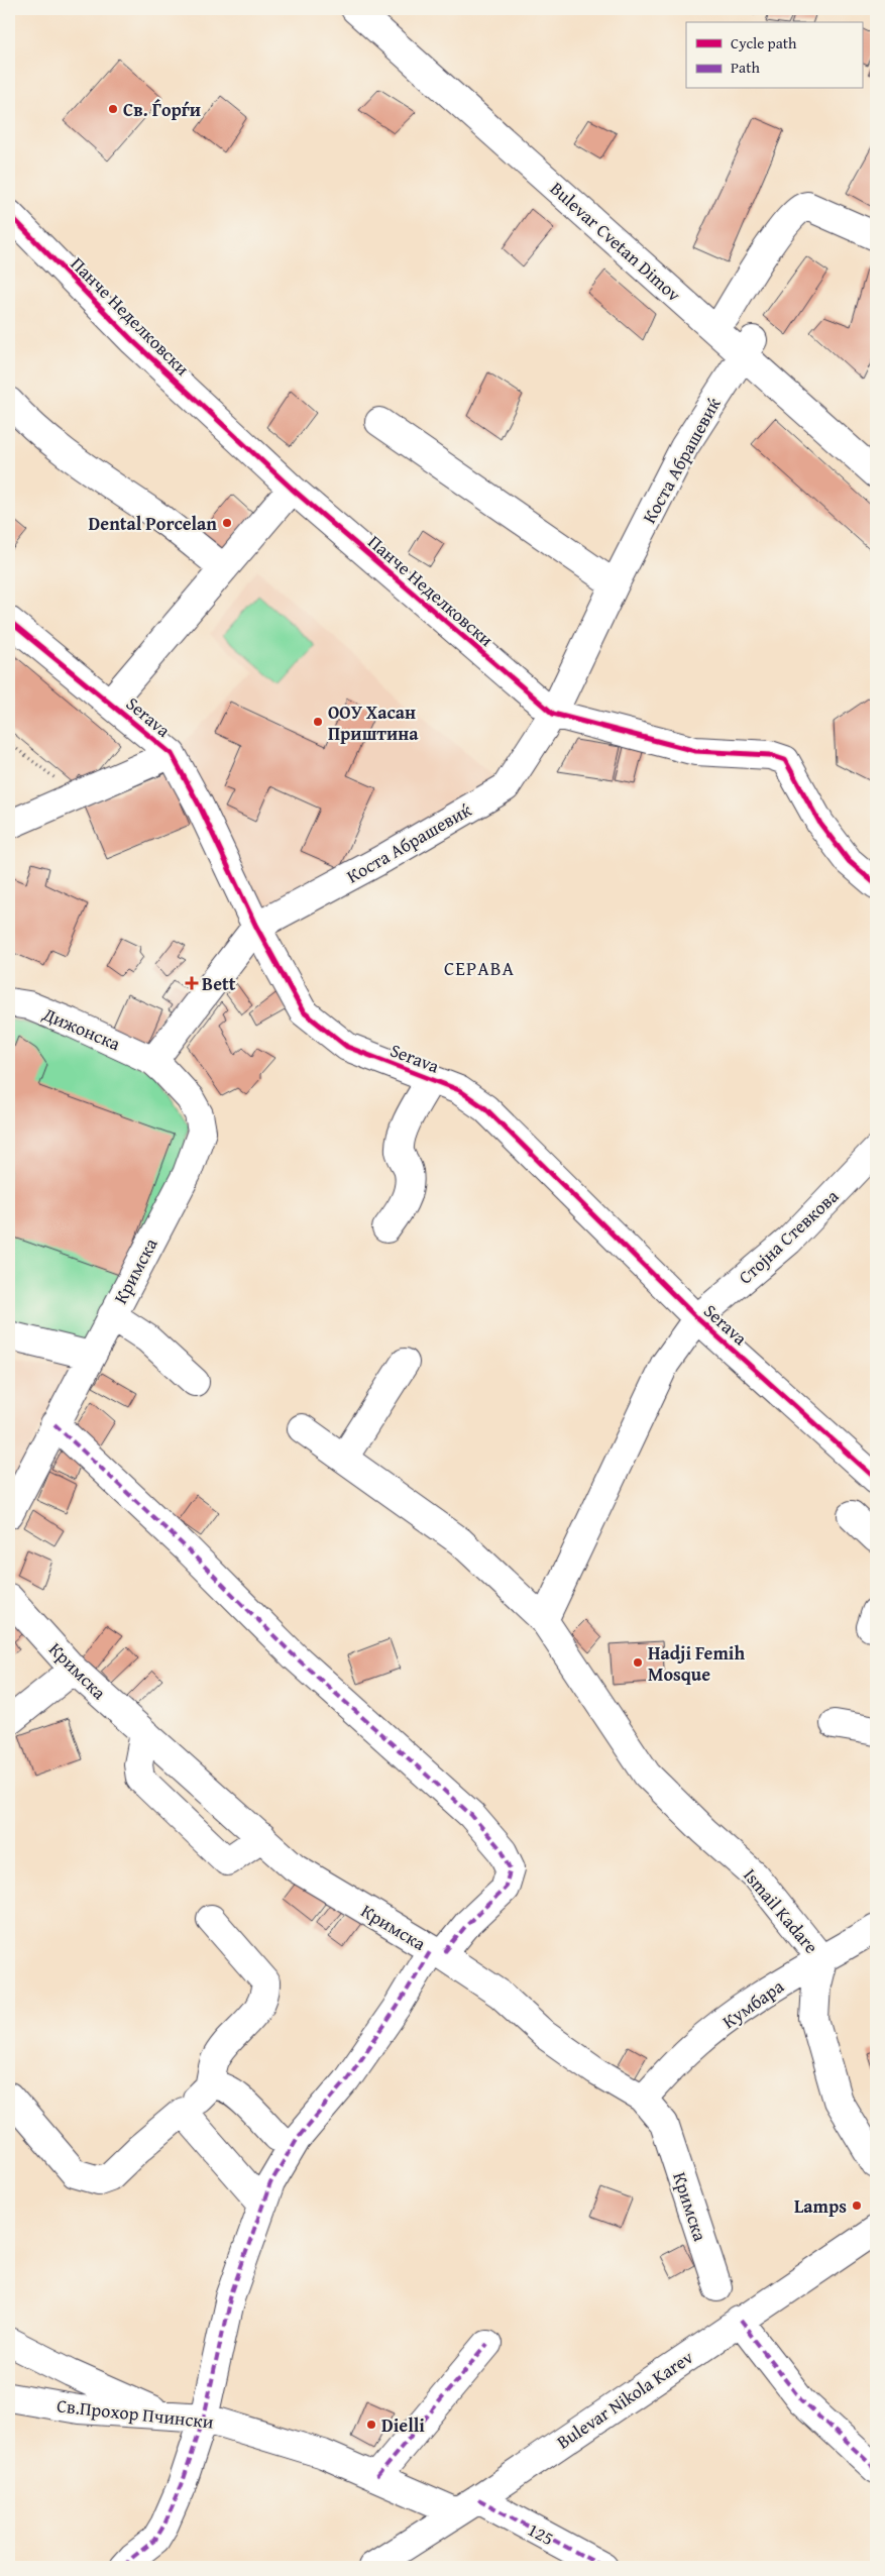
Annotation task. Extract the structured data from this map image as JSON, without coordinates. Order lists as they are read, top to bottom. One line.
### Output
{"streets":{"street":["Bulevar Cvetan Dimov","Панче Неделковски","Коста Абрашевиќ","Serava","Дижонска","Стојна Стевкова","Кримска","Ismail Kadare","Кумбара","Bulevar Nikola Karev","Св.Прохор Пчински","125"]},"crossings":[["Bulevar Cvetan Dimov","Коста Абрашевиќ"],["Панче Неделковски","Коста Абрашевиќ"],["Панче Неделковски","Serava"],["Коста Абрашевиќ","Serava"],["Коста Абрашевиќ","Дижонска"],["Коста Абрашевиќ","Кримска"],["Serava","Стојна Стевкова"],["Дижонска","Кримска"],["Стојна Стевкова","Ismail Kadare"],["Кримска","Кумбара"],["Ismail Kadare","Кумбара"],["Bulevar Nikola Karev","Св.Прохор Пчински"],["Bulevar Nikola Karev","125"],["Св.Прохор Пчински","125"]],"districts":["СЕРАВА"],"places":{"other":["Св. Ѓорѓи","Dental Porcelan","ООУ Хасан Приштина","Hadji Femih Mosque","Lamps","Dielli"],"health":["Bett"]},"legend":["Cycle path","Path"]}
